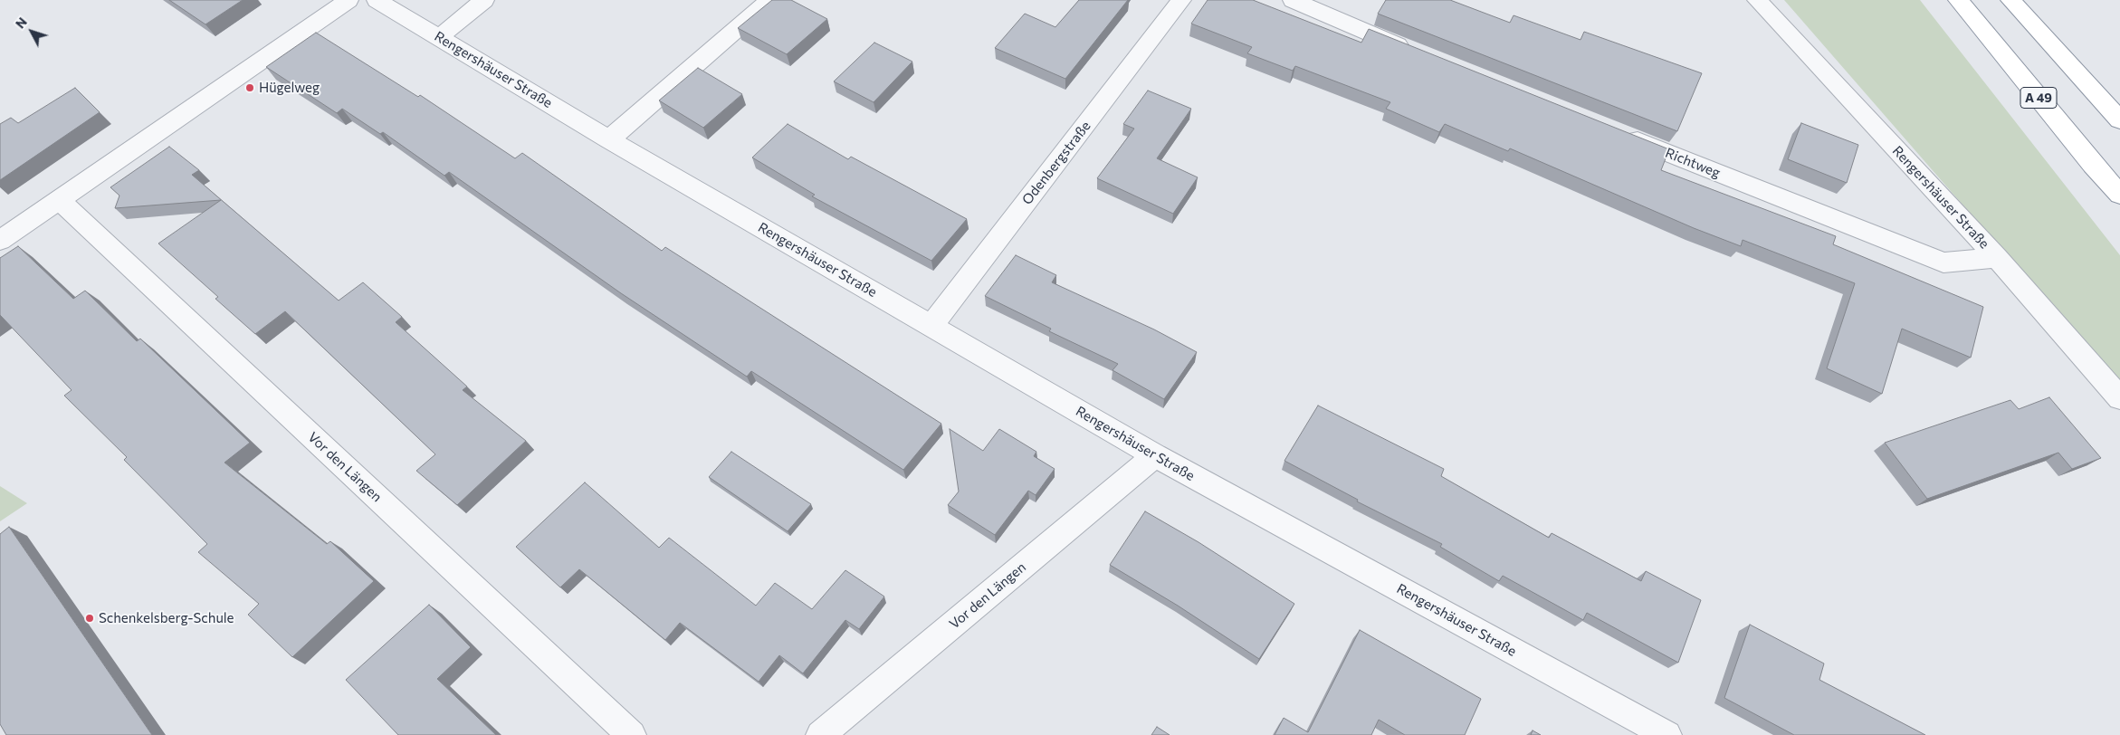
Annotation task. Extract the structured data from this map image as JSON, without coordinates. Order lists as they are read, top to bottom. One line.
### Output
{"streets":{"highway":["A 49"],"street":["Rengershäuser Straße","Odenbergstraße","Richtweg","Vor den Längen"]},"crossings":[["Rengershäuser Straße","Odenbergstraße"],["Rengershäuser Straße","Richtweg"],["Rengershäuser Straße","Vor den Längen"]],"places":["Hügelweg","Schenkelsberg-Schule"],"north":"top left"}
